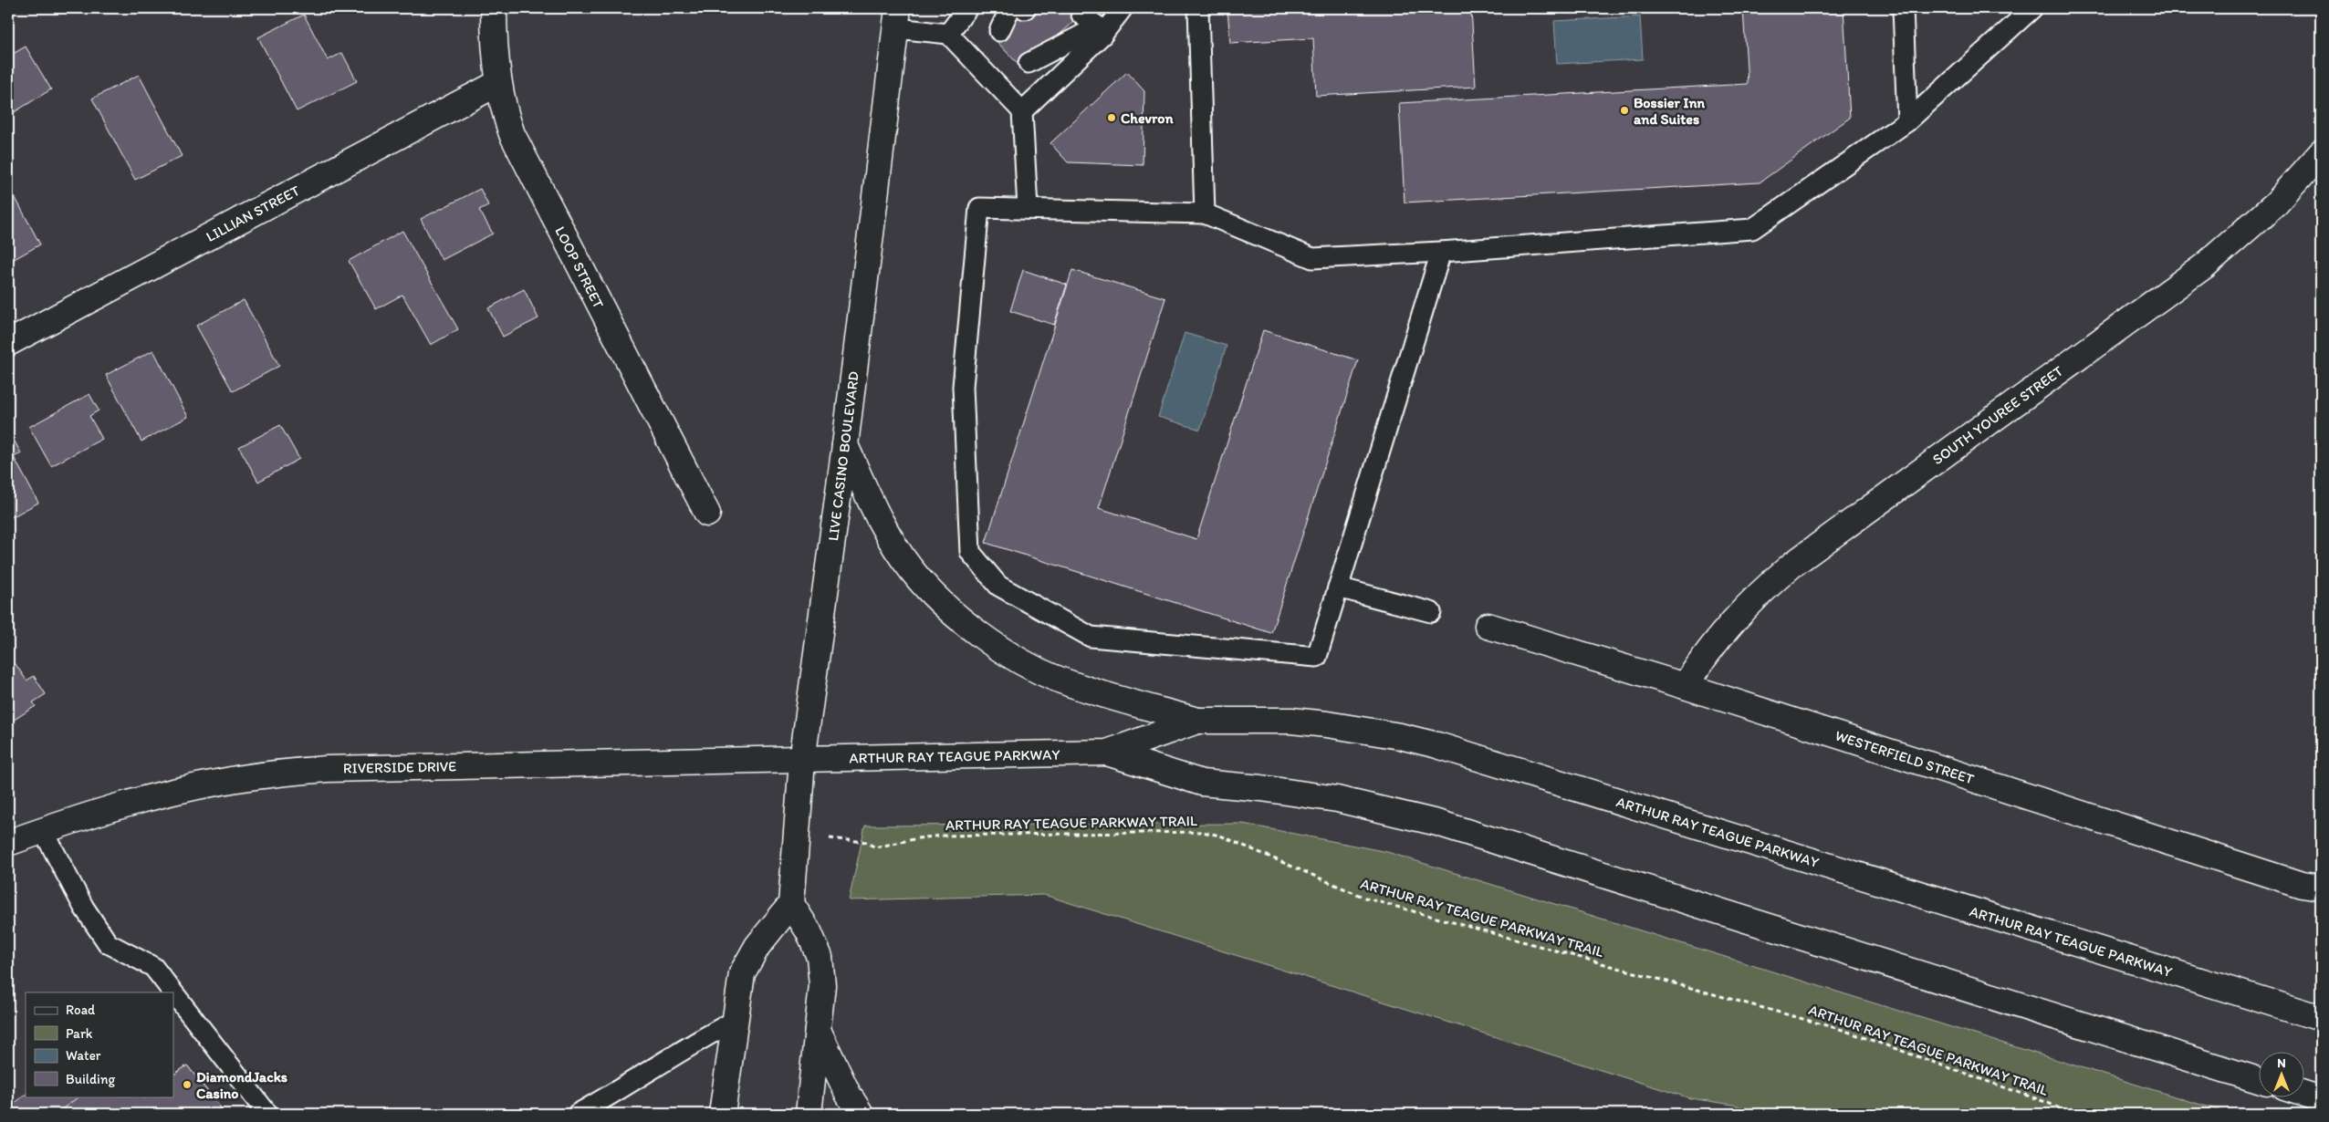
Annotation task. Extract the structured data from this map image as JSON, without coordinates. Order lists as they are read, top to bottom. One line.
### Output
{"streets":{"street":["LILLIAN STREET","LOOP STREET","SOUTH YOUREE STREET","LIVE CASINO BOULEVARD","ARTHUR RAY TEAGUE PARKWAY","WESTERFIELD STREET","RIVERSIDE DRIVE"],"path":["ARTHUR RAY TEAGUE PARKWAY TRAIL"]},"crossings":[["LILLIAN STREET","LOOP STREET"],["SOUTH YOUREE STREET","WESTERFIELD STREET"],["LIVE CASINO BOULEVARD","ARTHUR RAY TEAGUE PARKWAY"],["LIVE CASINO BOULEVARD","RIVERSIDE DRIVE"],["LIVE CASINO BOULEVARD","ARTHUR RAY TEAGUE PARKWAY TRAIL"],["ARTHUR RAY TEAGUE PARKWAY","RIVERSIDE DRIVE"]],"places":["Bossier Inn and Suites","Chevron","DiamondJacks Casino"],"legend":["Road","Park","Water","Building"],"north":"top"}
